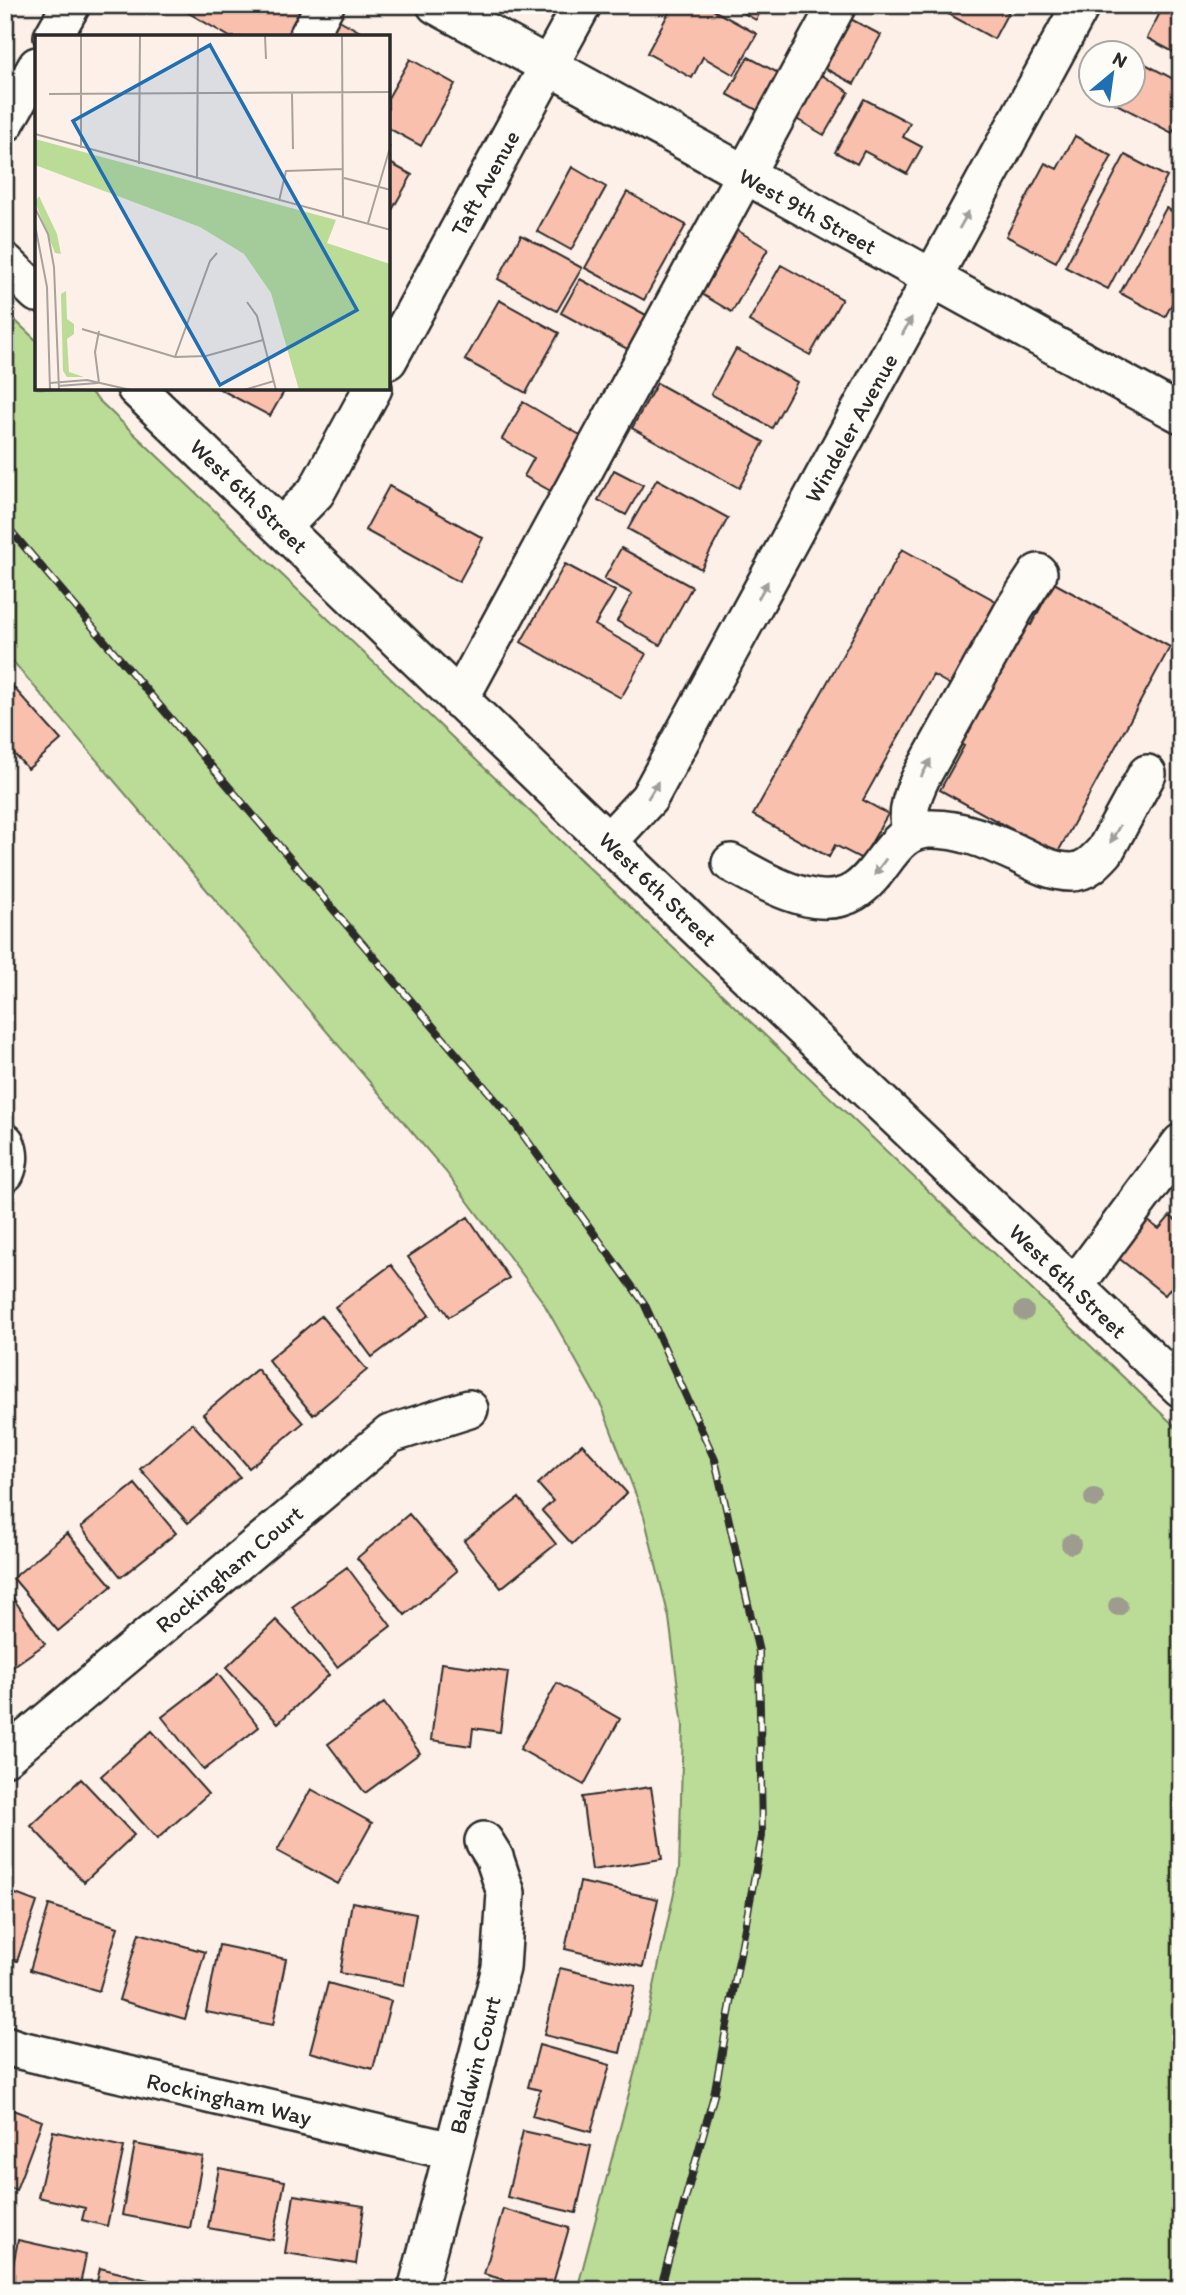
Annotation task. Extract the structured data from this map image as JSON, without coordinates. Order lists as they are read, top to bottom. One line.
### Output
{"streets":{"street":["Taft Avenue","West 9th Street","Windeler Avenue","West 6th Street","Rockingham Court","Baldwin Court","Rockingham Way"]},"crossings":[["Taft Avenue","West 9th Street"],["West 9th Street","Windeler Avenue"],["Windeler Avenue","West 6th Street"],["Baldwin Court","Rockingham Way"]],"north":"top right"}
